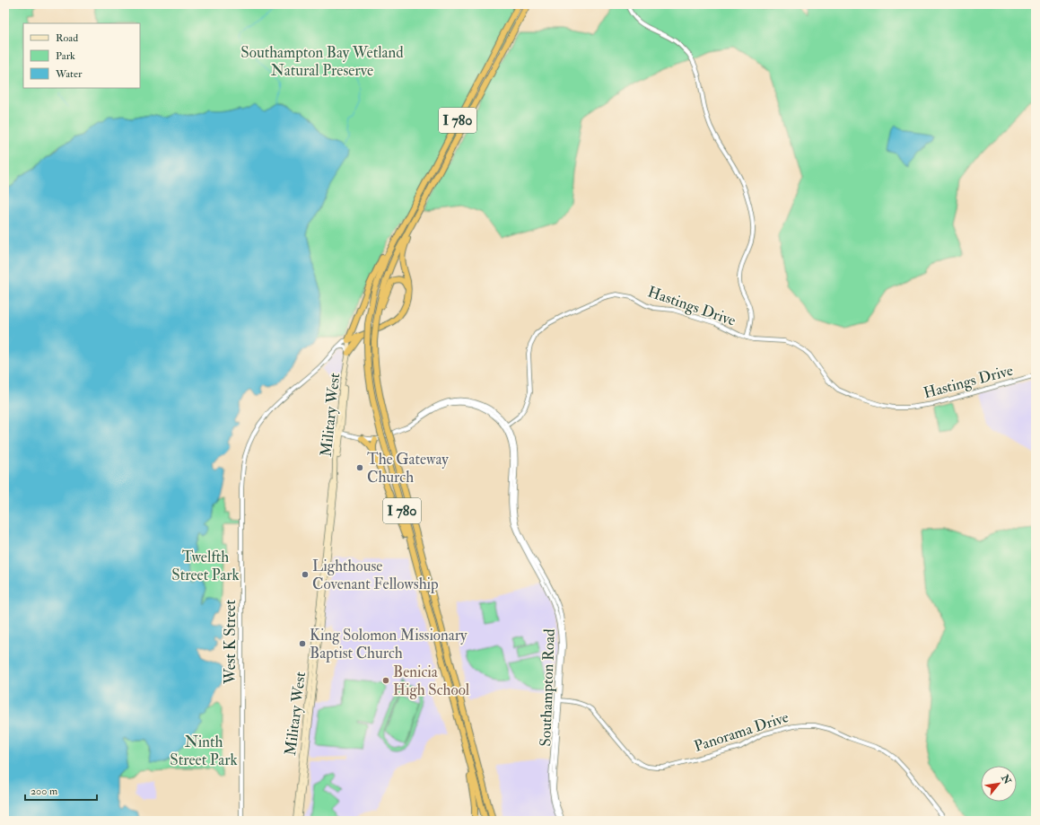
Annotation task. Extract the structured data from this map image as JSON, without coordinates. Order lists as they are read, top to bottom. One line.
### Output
{"streets":{"highway":["I 780"],"main road":["Military West"],"street":["Hastings Drive","West K Street","Southampton Road","Panorama Drive"]},"crossings":[["Hastings Drive","Southampton Road"],["Military West","West K Street"],["Military West","Southampton Road"],["Southampton Road","Panorama Drive"]],"parks":["Southampton Bay Wetland Natural Preserve","Twelfth Street Park","Ninth Street Park"],"places":["The Gateway Church","Lighthouse Covenant Fellowship","King Solomon Missionary Baptist Church","Benicia High School"],"legend":["Road","Park","Water"],"scale_bar":"200 m","north":"top right"}
